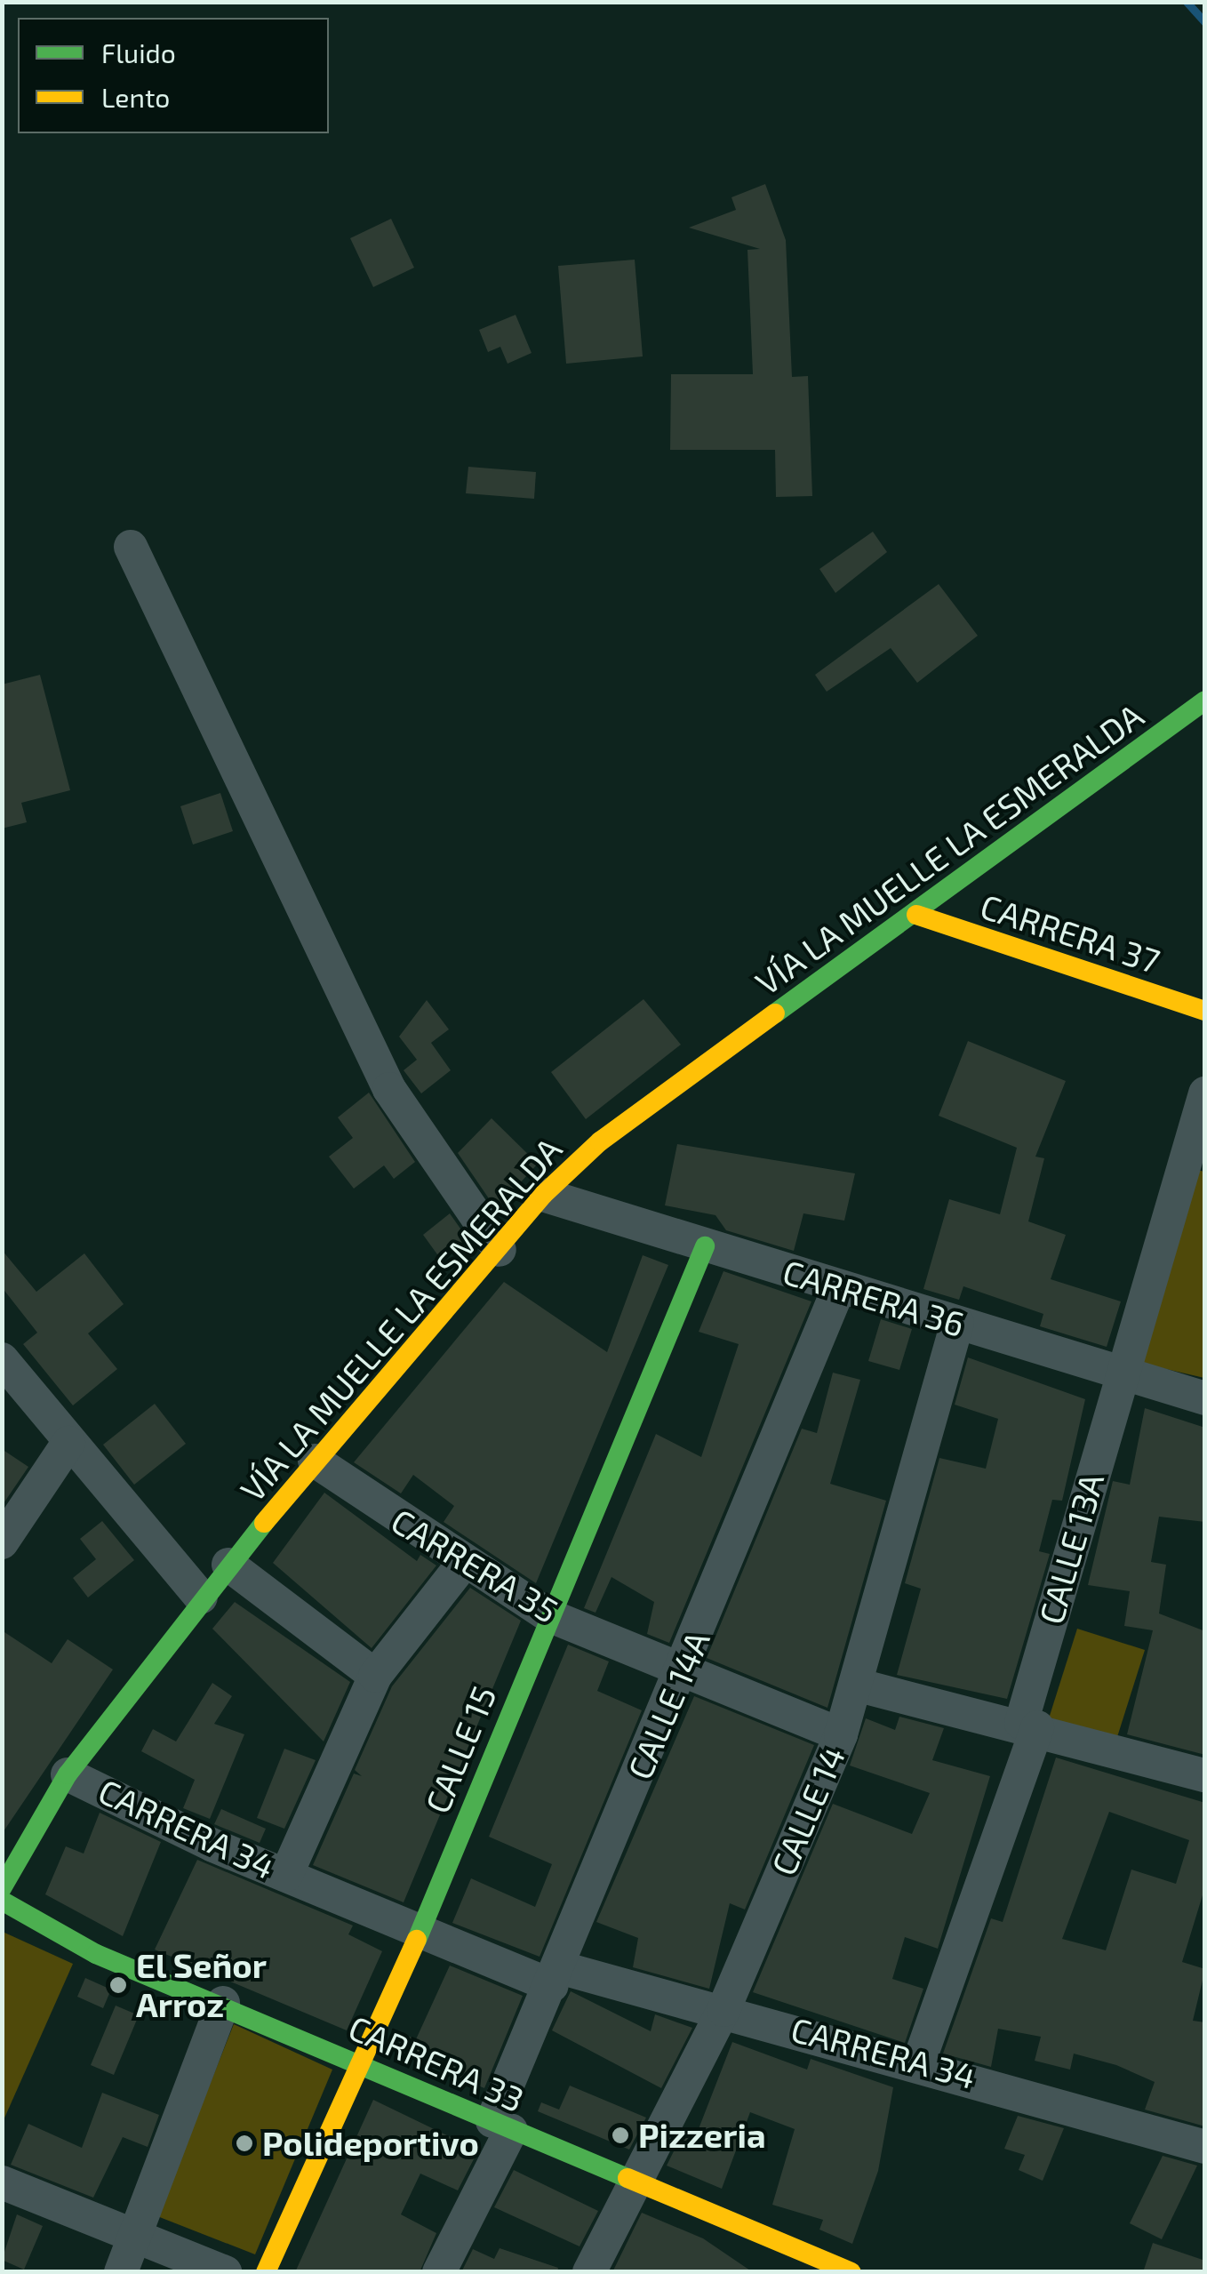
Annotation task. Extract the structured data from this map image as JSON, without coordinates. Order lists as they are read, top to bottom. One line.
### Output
{"streets":{"street":["VÍA LA MUELLE LA ESMERALDA","CARRERA 37","CARRERA 36","CALLE 13A","CARRERA 35","CALLE 14A","CALLE 15","CALLE 14","CARRERA 34","CARRERA 33"]},"crossings":[["VÍA LA MUELLE LA ESMERALDA","CARRERA 37"],["VÍA LA MUELLE LA ESMERALDA","CARRERA 36"],["VÍA LA MUELLE LA ESMERALDA","CARRERA 35"],["VÍA LA MUELLE LA ESMERALDA","CARRERA 34"],["CARRERA 36","CALLE 13A"],["CARRERA 36","CALLE 14A"],["CARRERA 36","CALLE 15"],["CARRERA 36","CALLE 14"],["CALLE 13A","CARRERA 34"],["CARRERA 35","CALLE 14A"],["CARRERA 35","CALLE 15"],["CARRERA 35","CALLE 14"],["CALLE 14A","CARRERA 34"],["CALLE 14A","CARRERA 33"],["CALLE 15","CARRERA 34"],["CALLE 15","CARRERA 33"],["CALLE 14","CARRERA 34"],["CALLE 14","CARRERA 33"]],"places":["El Señor Arroz","Pizzeria","Polideportivo"],"legend":["Fluido","Lento"]}
